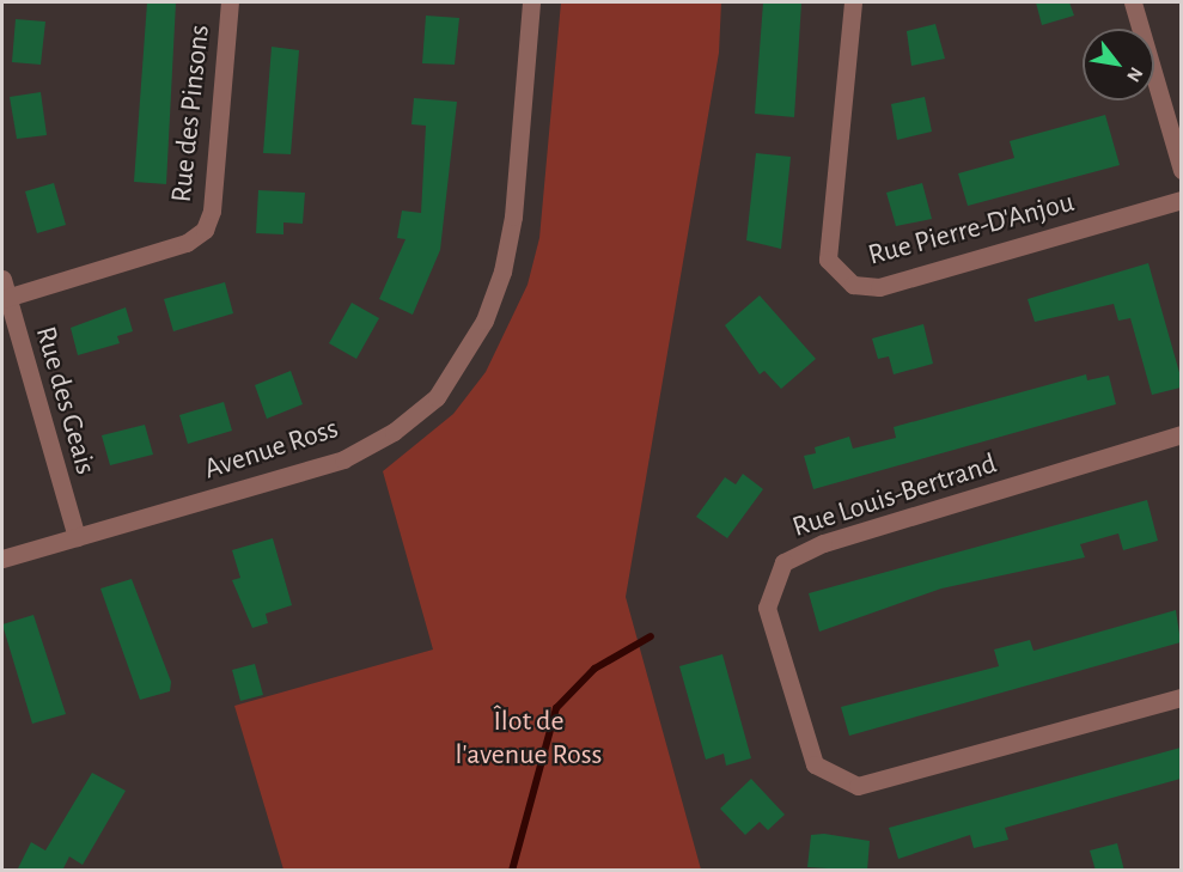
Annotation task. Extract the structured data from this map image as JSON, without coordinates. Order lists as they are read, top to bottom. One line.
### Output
{"streets":{"street":["Rue des Pinsons","Rue Pierre-D'Anjou","Rue des Geais","Avenue Ross","Rue Louis-Bertrand"]},"crossings":[["Rue des Pinsons","Rue des Geais"],["Rue des Geais","Avenue Ross"]],"parks":["Îlot de l'avenue Ross"],"north":"bottom right"}
